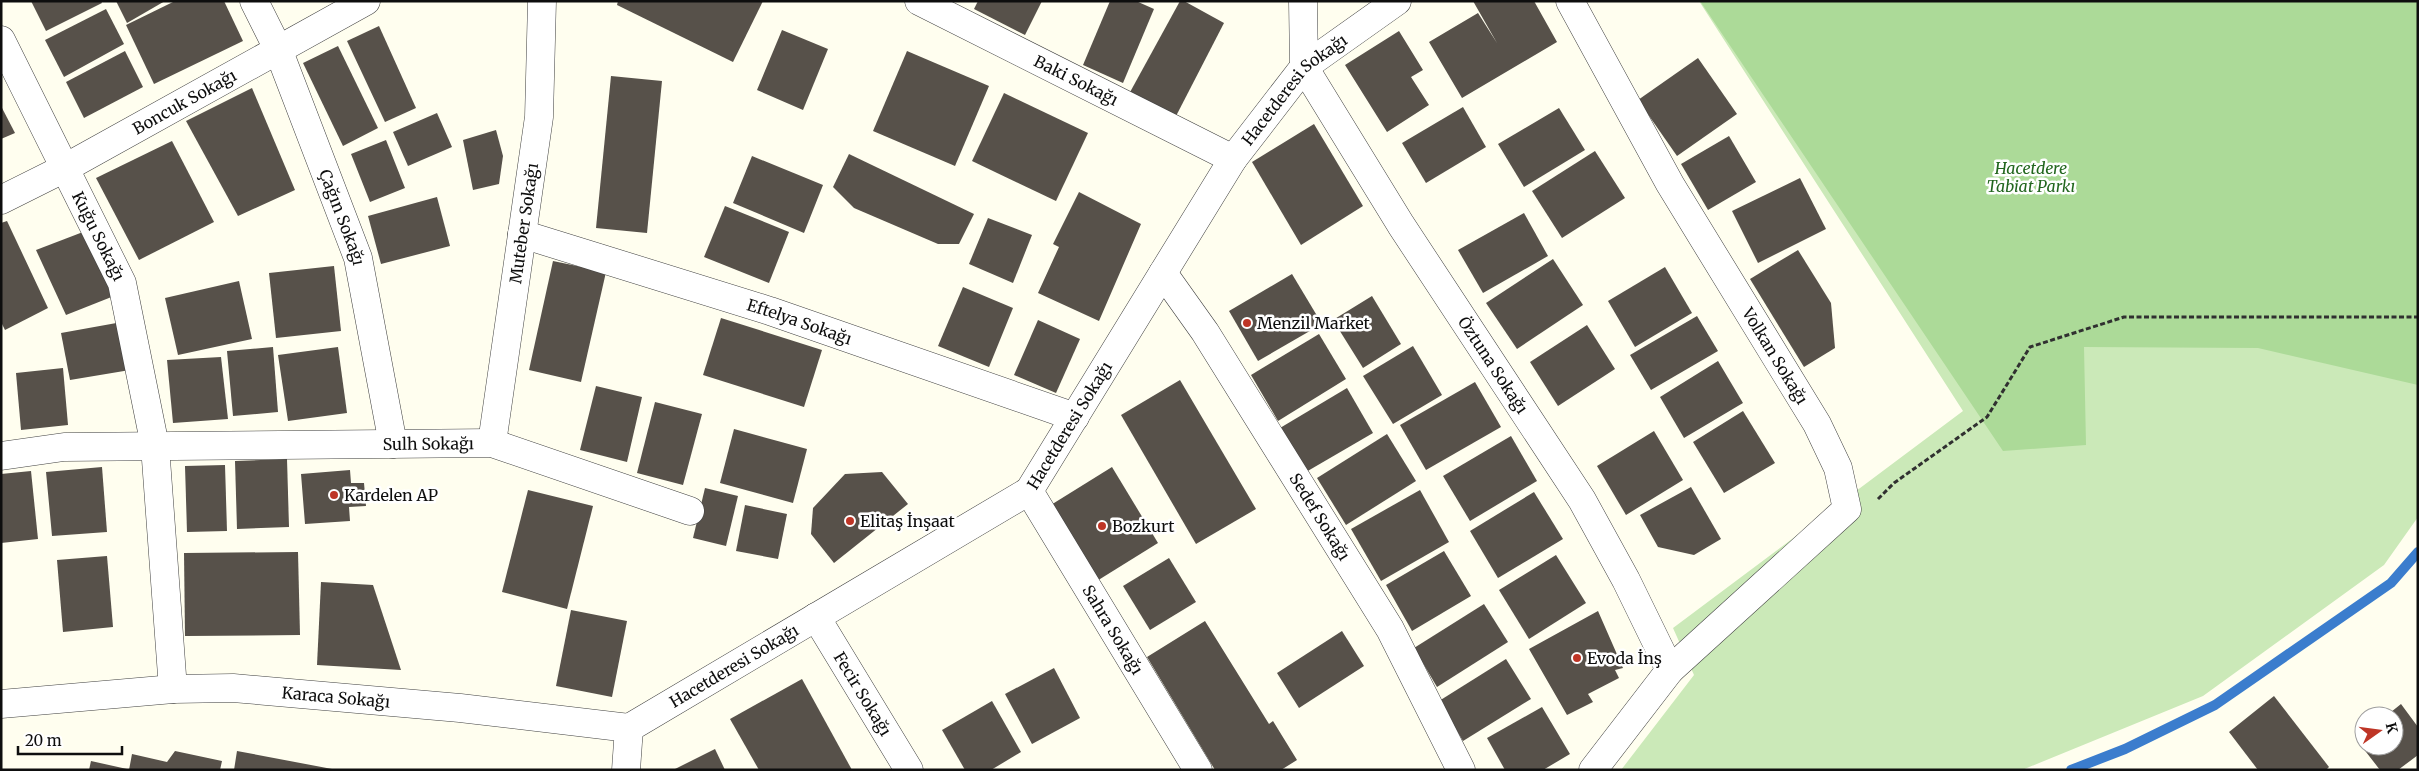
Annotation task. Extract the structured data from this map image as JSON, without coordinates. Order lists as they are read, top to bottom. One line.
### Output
{"streets":{"street":["Baki Sokağı","Hacetderesi Sokağı","Boncuk Sokağı","Çağın Sokağı","Muteber Sokağı","Kuğu Sokağı","Eftelya Sokağı","Volkan Sokağı","Öztuna Sokağı","Sulh Sokağı","Sedef Sokağı","Sahra Sokağı","Fecir Sokağı","Karaca Sokağı"]},"crossings":[["Baki Sokağı","Hacetderesi Sokağı"],["Hacetderesi Sokağı","Eftelya Sokağı"],["Hacetderesi Sokağı","Öztuna Sokağı"],["Hacetderesi Sokağı","Sedef Sokağı"],["Hacetderesi Sokağı","Sahra Sokağı"],["Hacetderesi Sokağı","Fecir Sokağı"],["Hacetderesi Sokağı","Karaca Sokağı"],["Boncuk Sokağı","Çağın Sokağı"],["Boncuk Sokağı","Kuğu Sokağı"],["Çağın Sokağı","Sulh Sokağı"],["Muteber Sokağı","Eftelya Sokağı"],["Muteber Sokağı","Sulh Sokağı"],["Kuğu Sokağı","Sulh Sokağı"],["Volkan Sokağı","Öztuna Sokağı"]],"parks":["Hacetdere Tabiat Parkı"],"places":["Menzil Market","Kardelen AP","Elitaş İnşaat","Bozkurt","Evoda İnş"],"scale_bar":"20 m","north":"right"}
